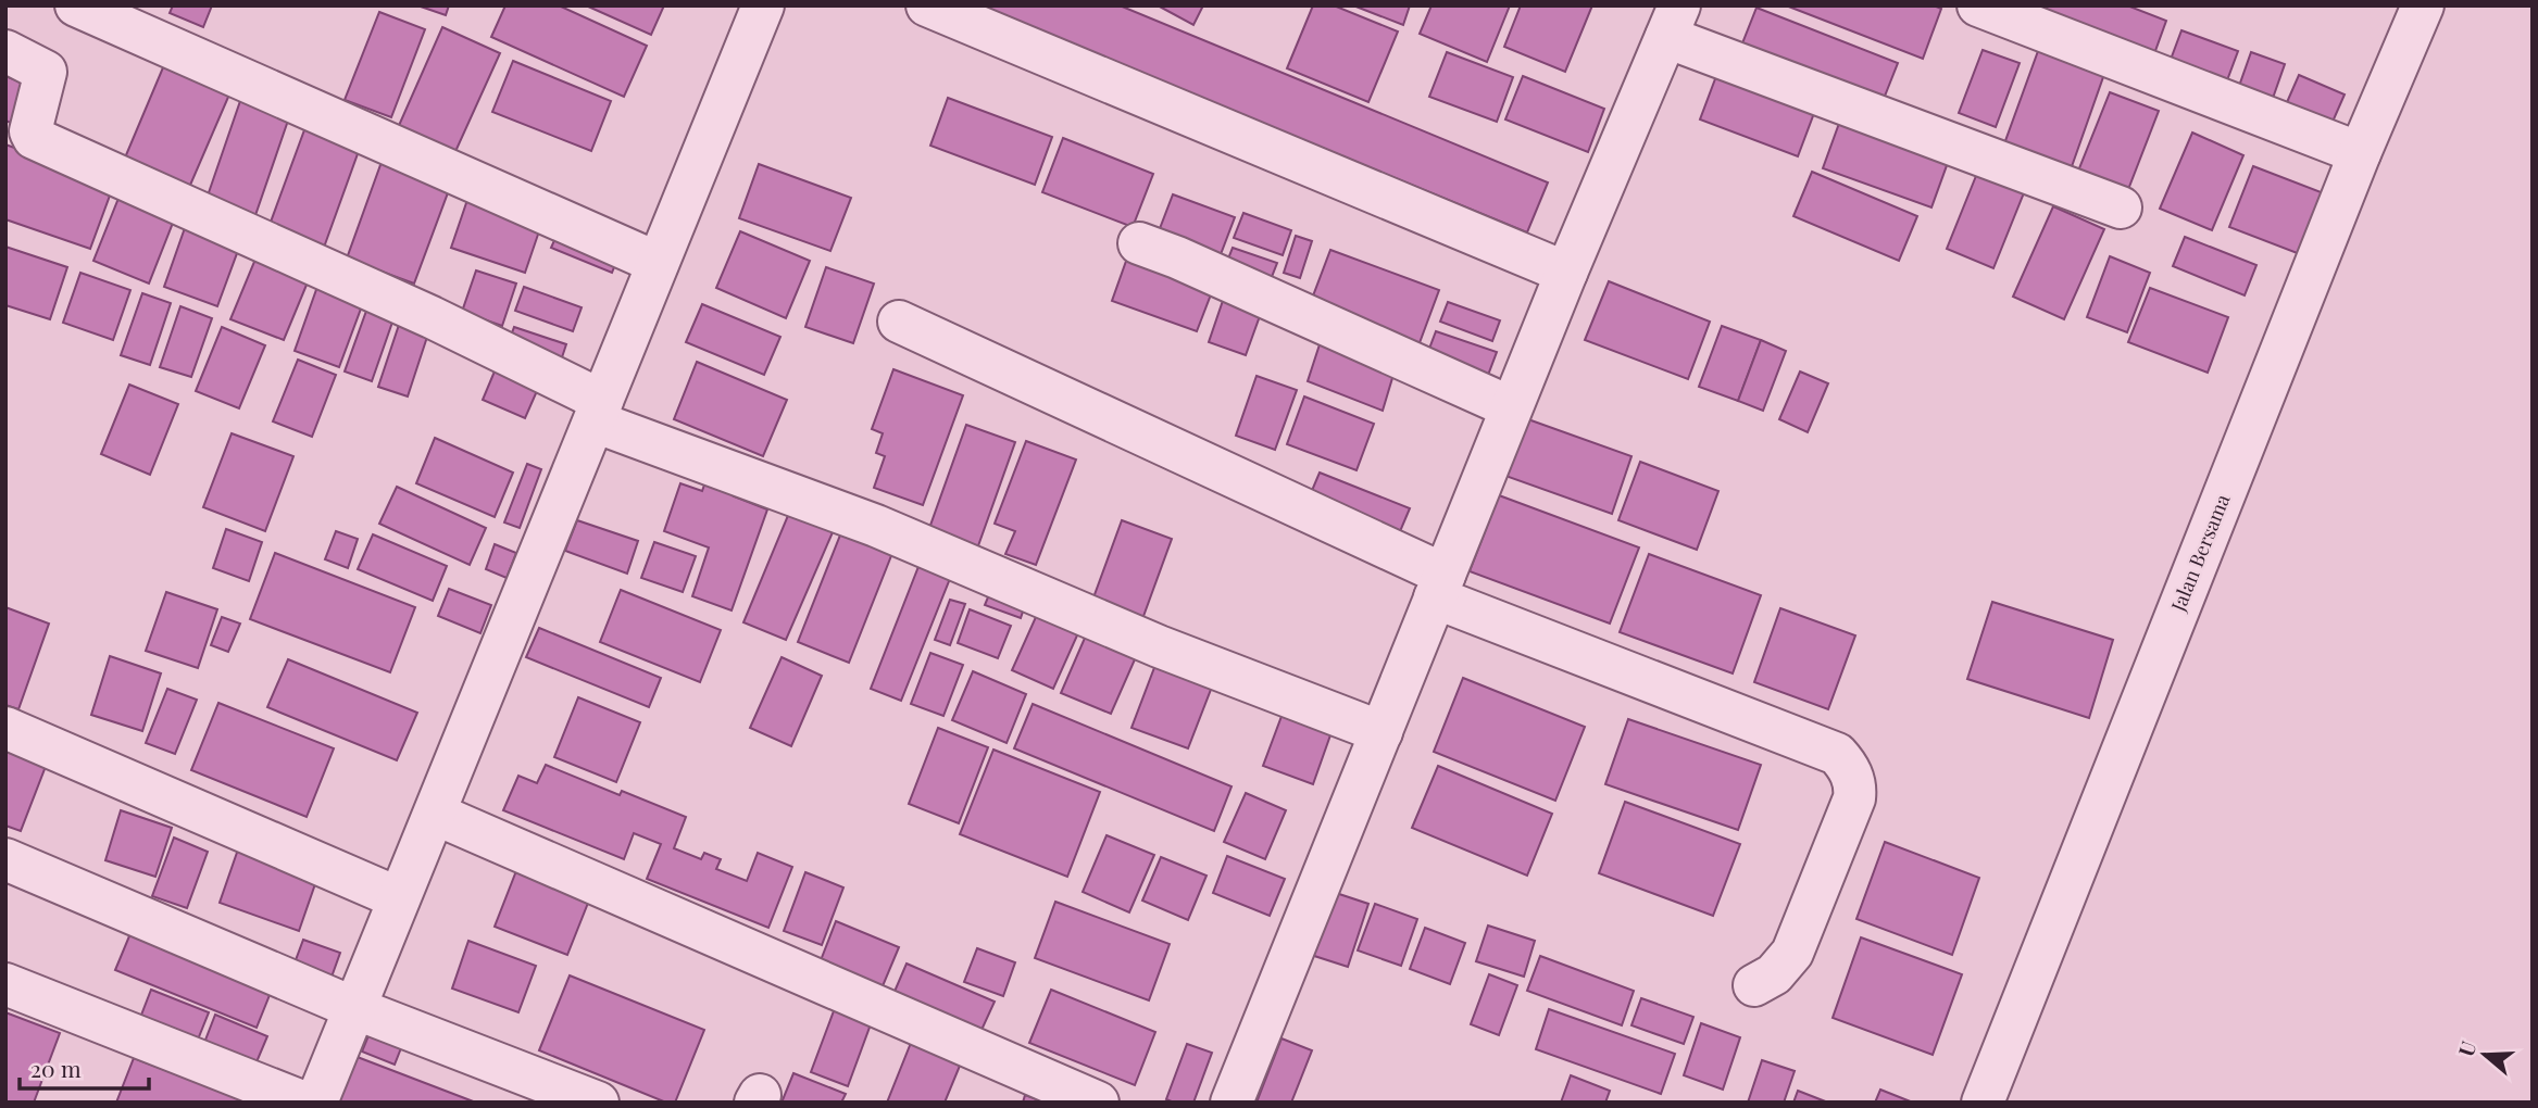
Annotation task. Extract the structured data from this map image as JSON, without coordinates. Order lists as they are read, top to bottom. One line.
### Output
{"streets":{"street":["Jalan Bersama"]},"scale_bar":"20 m","north":"left"}
